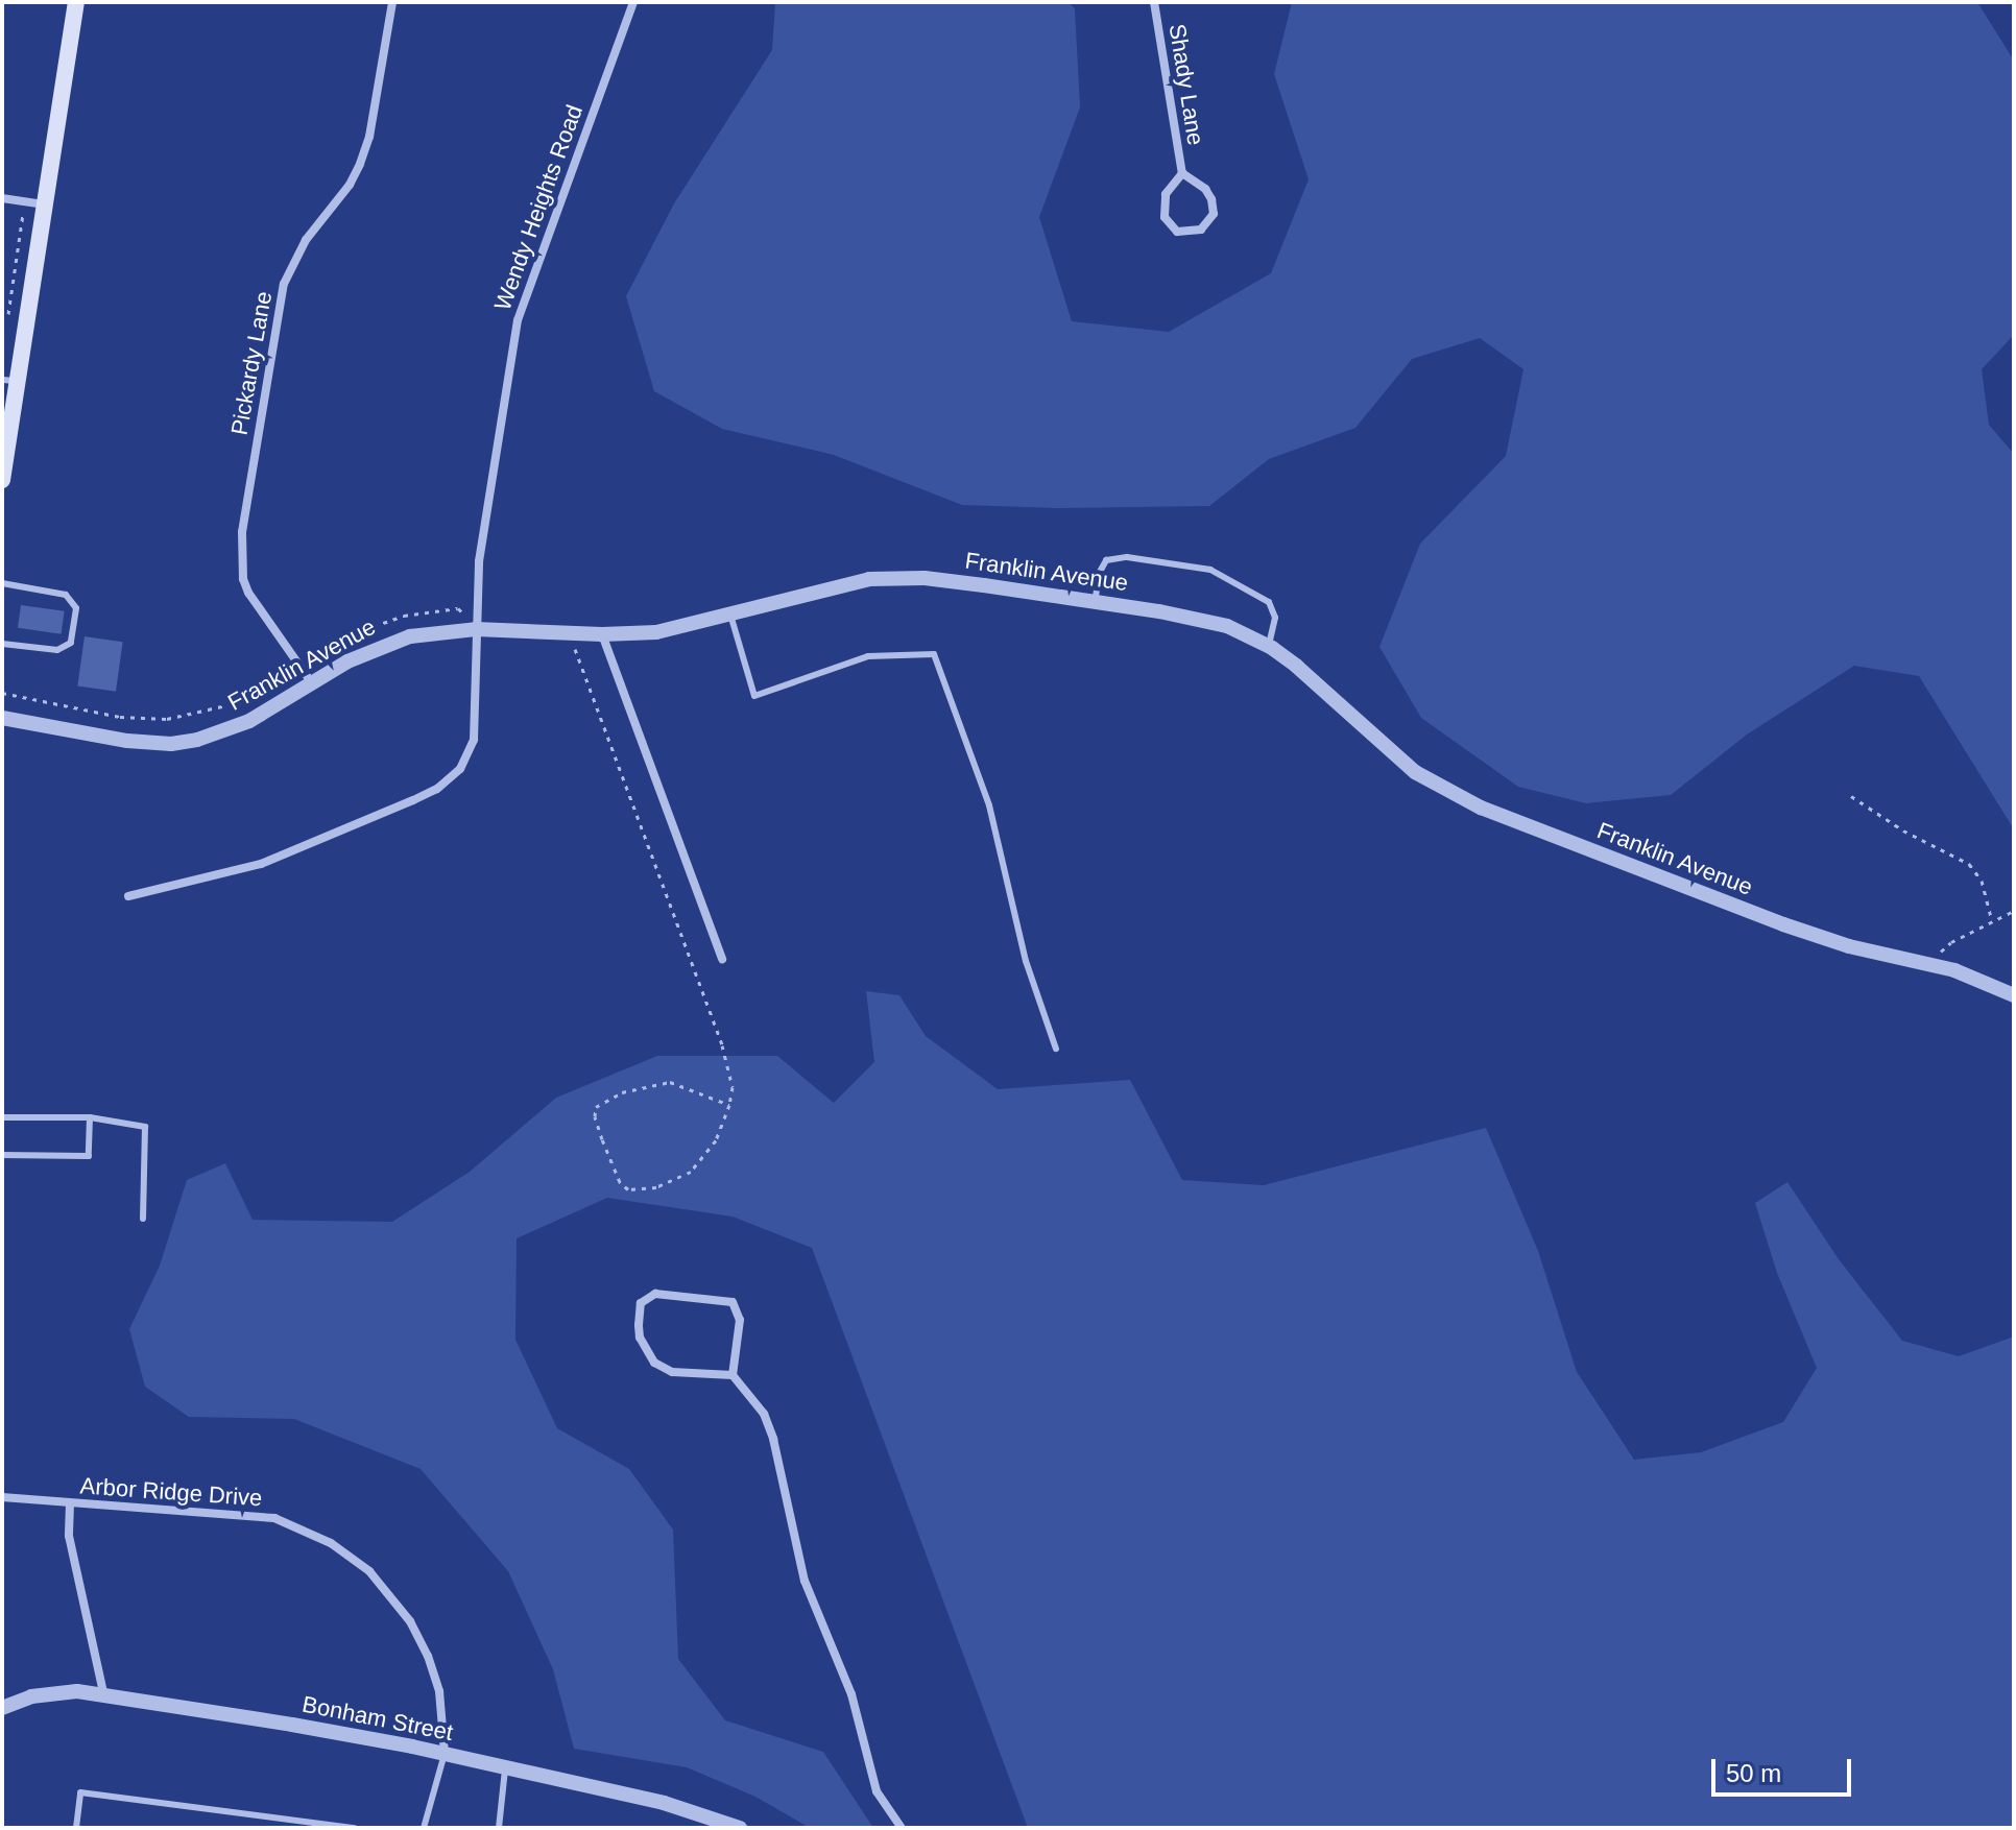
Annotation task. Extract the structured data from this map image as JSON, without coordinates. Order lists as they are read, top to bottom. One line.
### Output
{"streets":{"street":["Shady Lane","Wendy Heights Road","Pickardy Lane","Franklin Avenue","Arbor Ridge Drive","Bonham Street"]},"crossings":[["Wendy Heights Road","Franklin Avenue"],["Pickardy Lane","Franklin Avenue"],["Arbor Ridge Drive","Bonham Street"]],"scale_bar":"50 m"}
